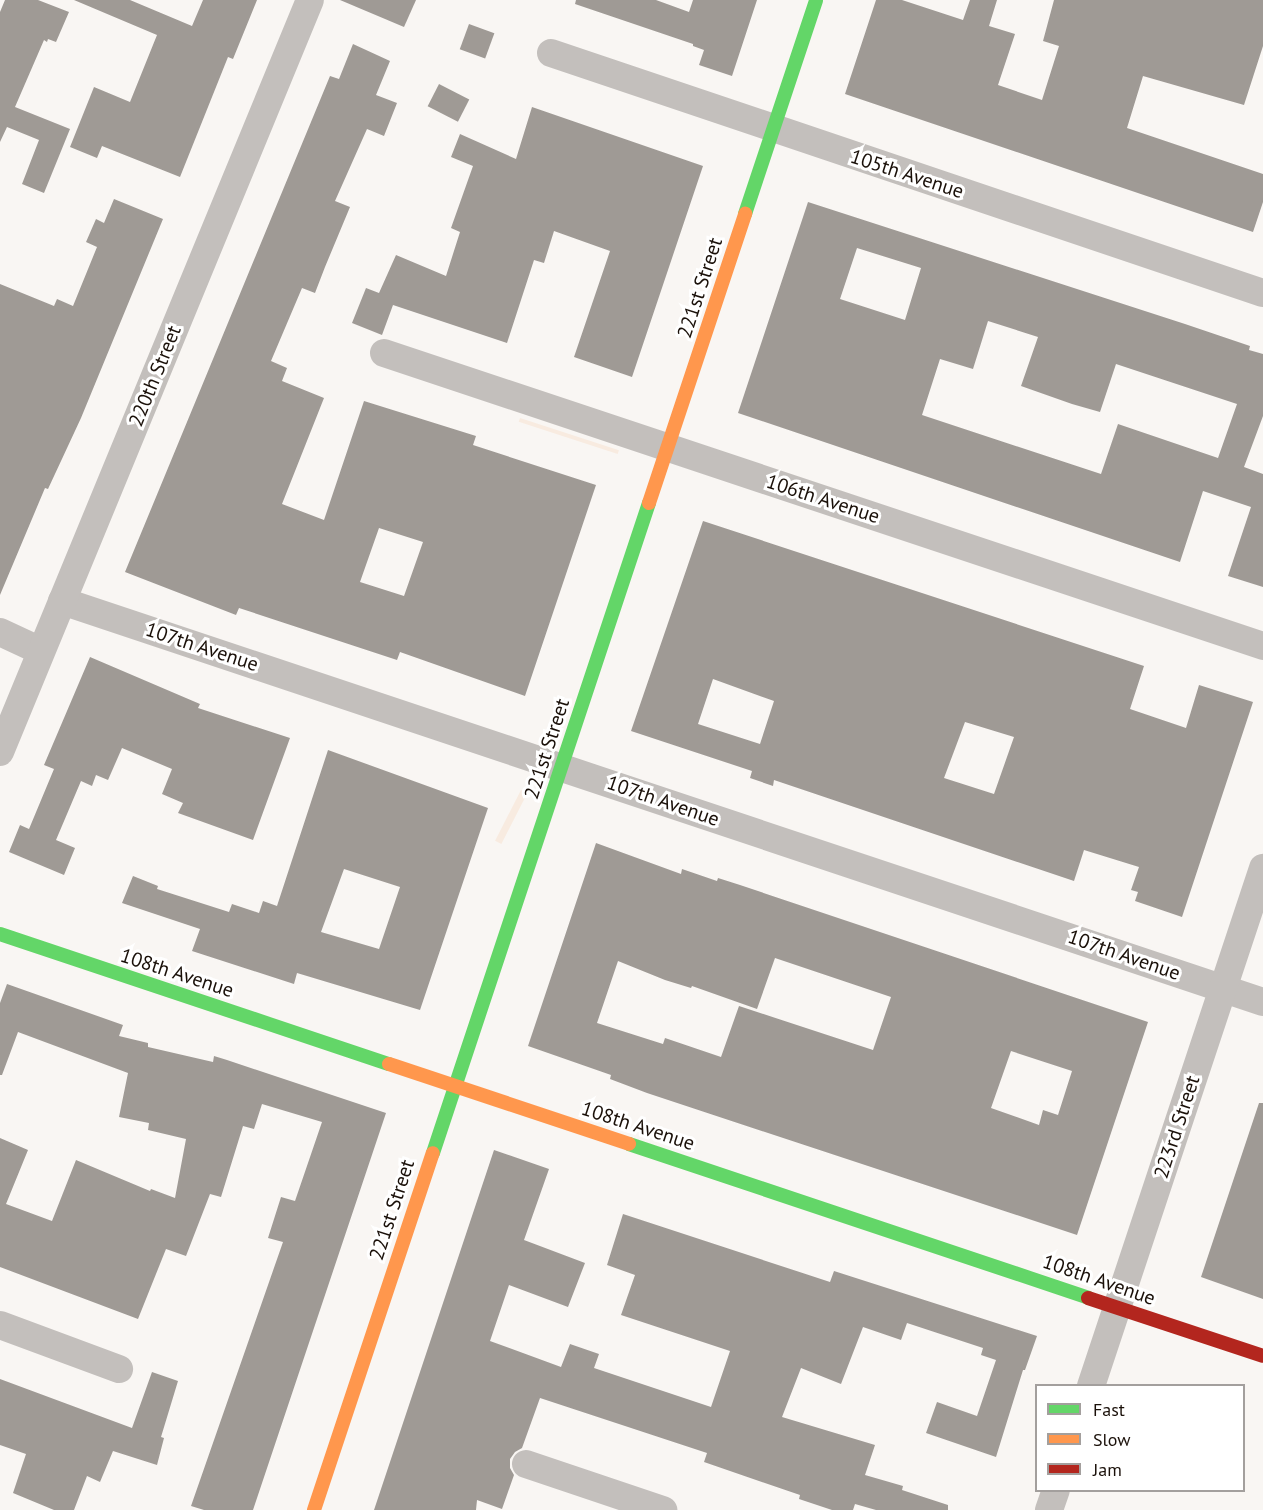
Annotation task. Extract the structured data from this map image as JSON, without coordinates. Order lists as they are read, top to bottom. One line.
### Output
{"streets":{"street":["105th Avenue","221st Street","220th Street","106th Avenue","107th Avenue","108th Avenue","223rd Street"]},"crossings":[["105th Avenue","221st Street"],["221st Street","106th Avenue"],["221st Street","107th Avenue"],["221st Street","108th Avenue"],["220th Street","107th Avenue"],["107th Avenue","223rd Street"],["108th Avenue","223rd Street"]],"legend":["Fast","Slow","Jam"]}
